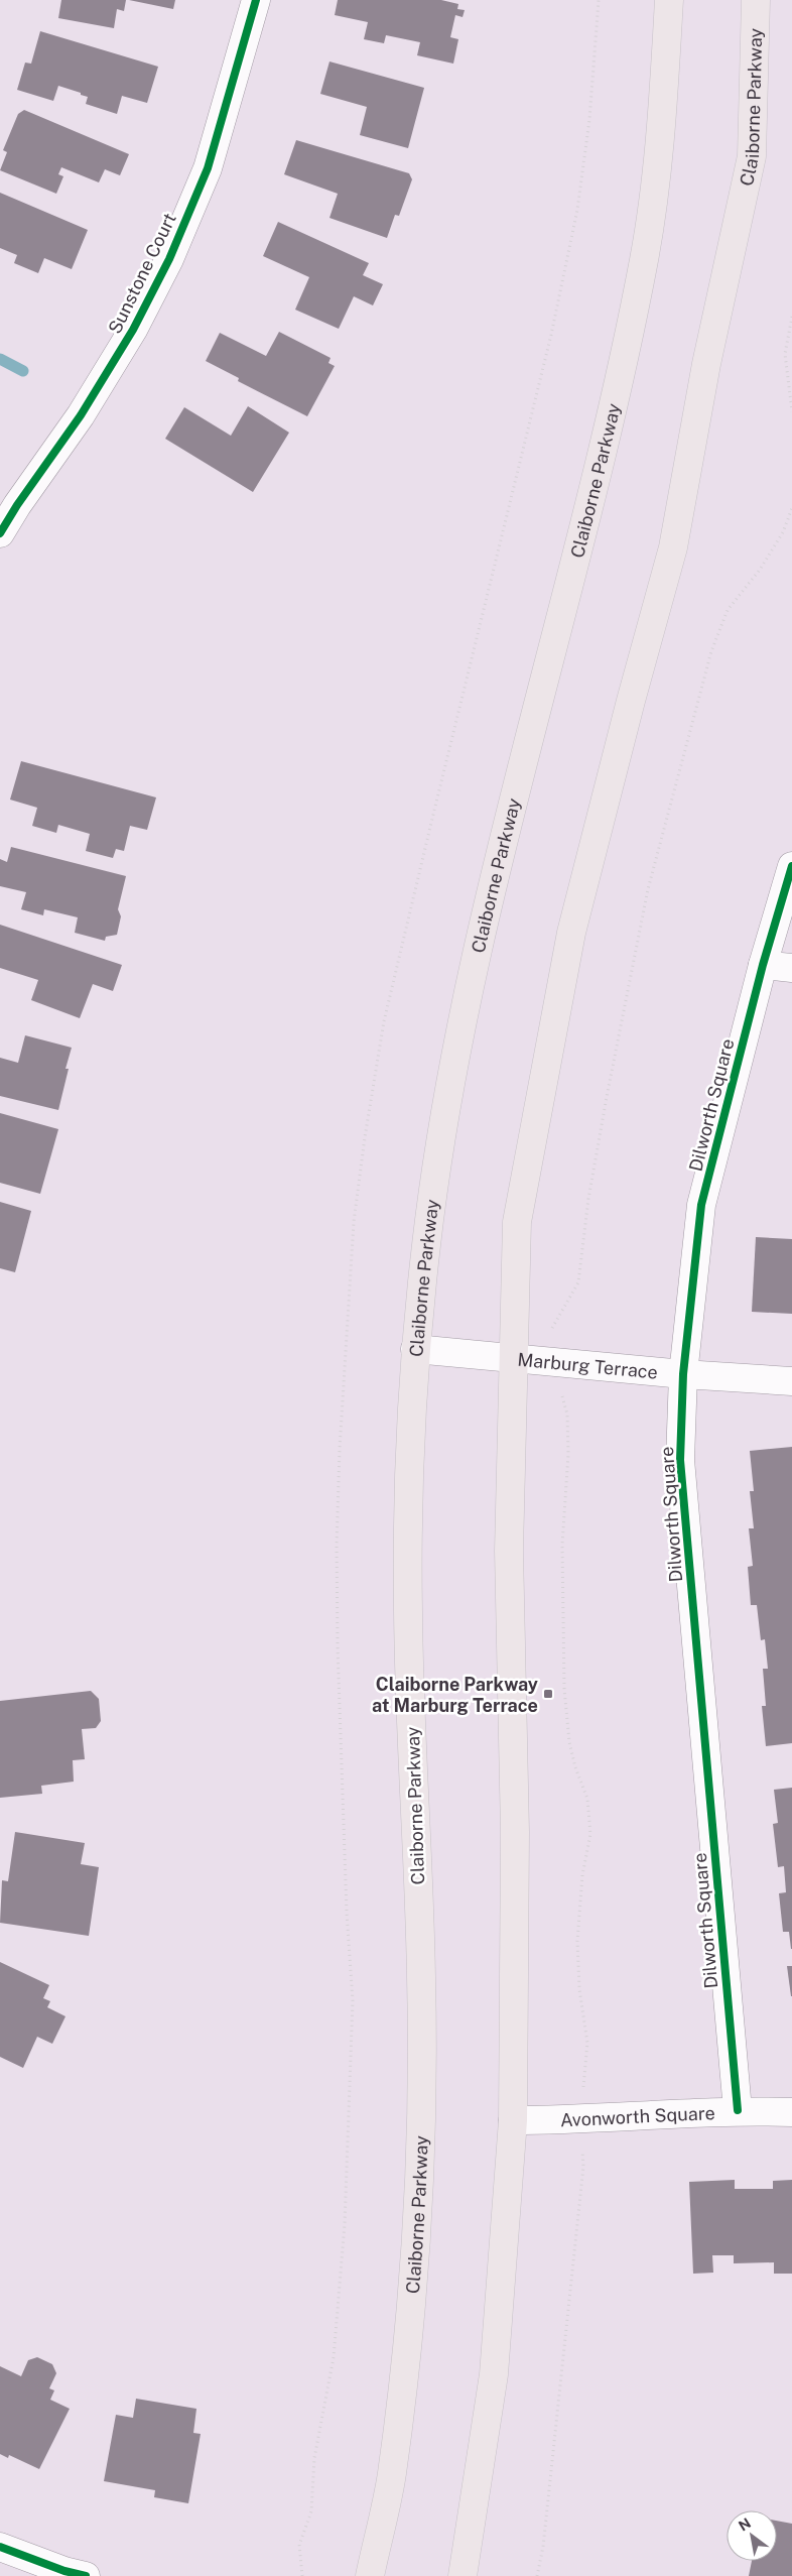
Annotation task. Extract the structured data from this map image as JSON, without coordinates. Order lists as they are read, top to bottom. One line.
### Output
{"streets":{"main road":["Claiborne Parkway"],"street":["Sunstone Court","Dilworth Square","Marburg Terrace","Avonworth Square"]},"crossings":[["Claiborne Parkway","Marburg Terrace"],["Claiborne Parkway","Avonworth Square"],["Dilworth Square","Marburg Terrace"],["Dilworth Square","Avonworth Square"]],"places":{"transit":["Claiborne Parkway at Marburg Terrace"]},"north":"top left"}
